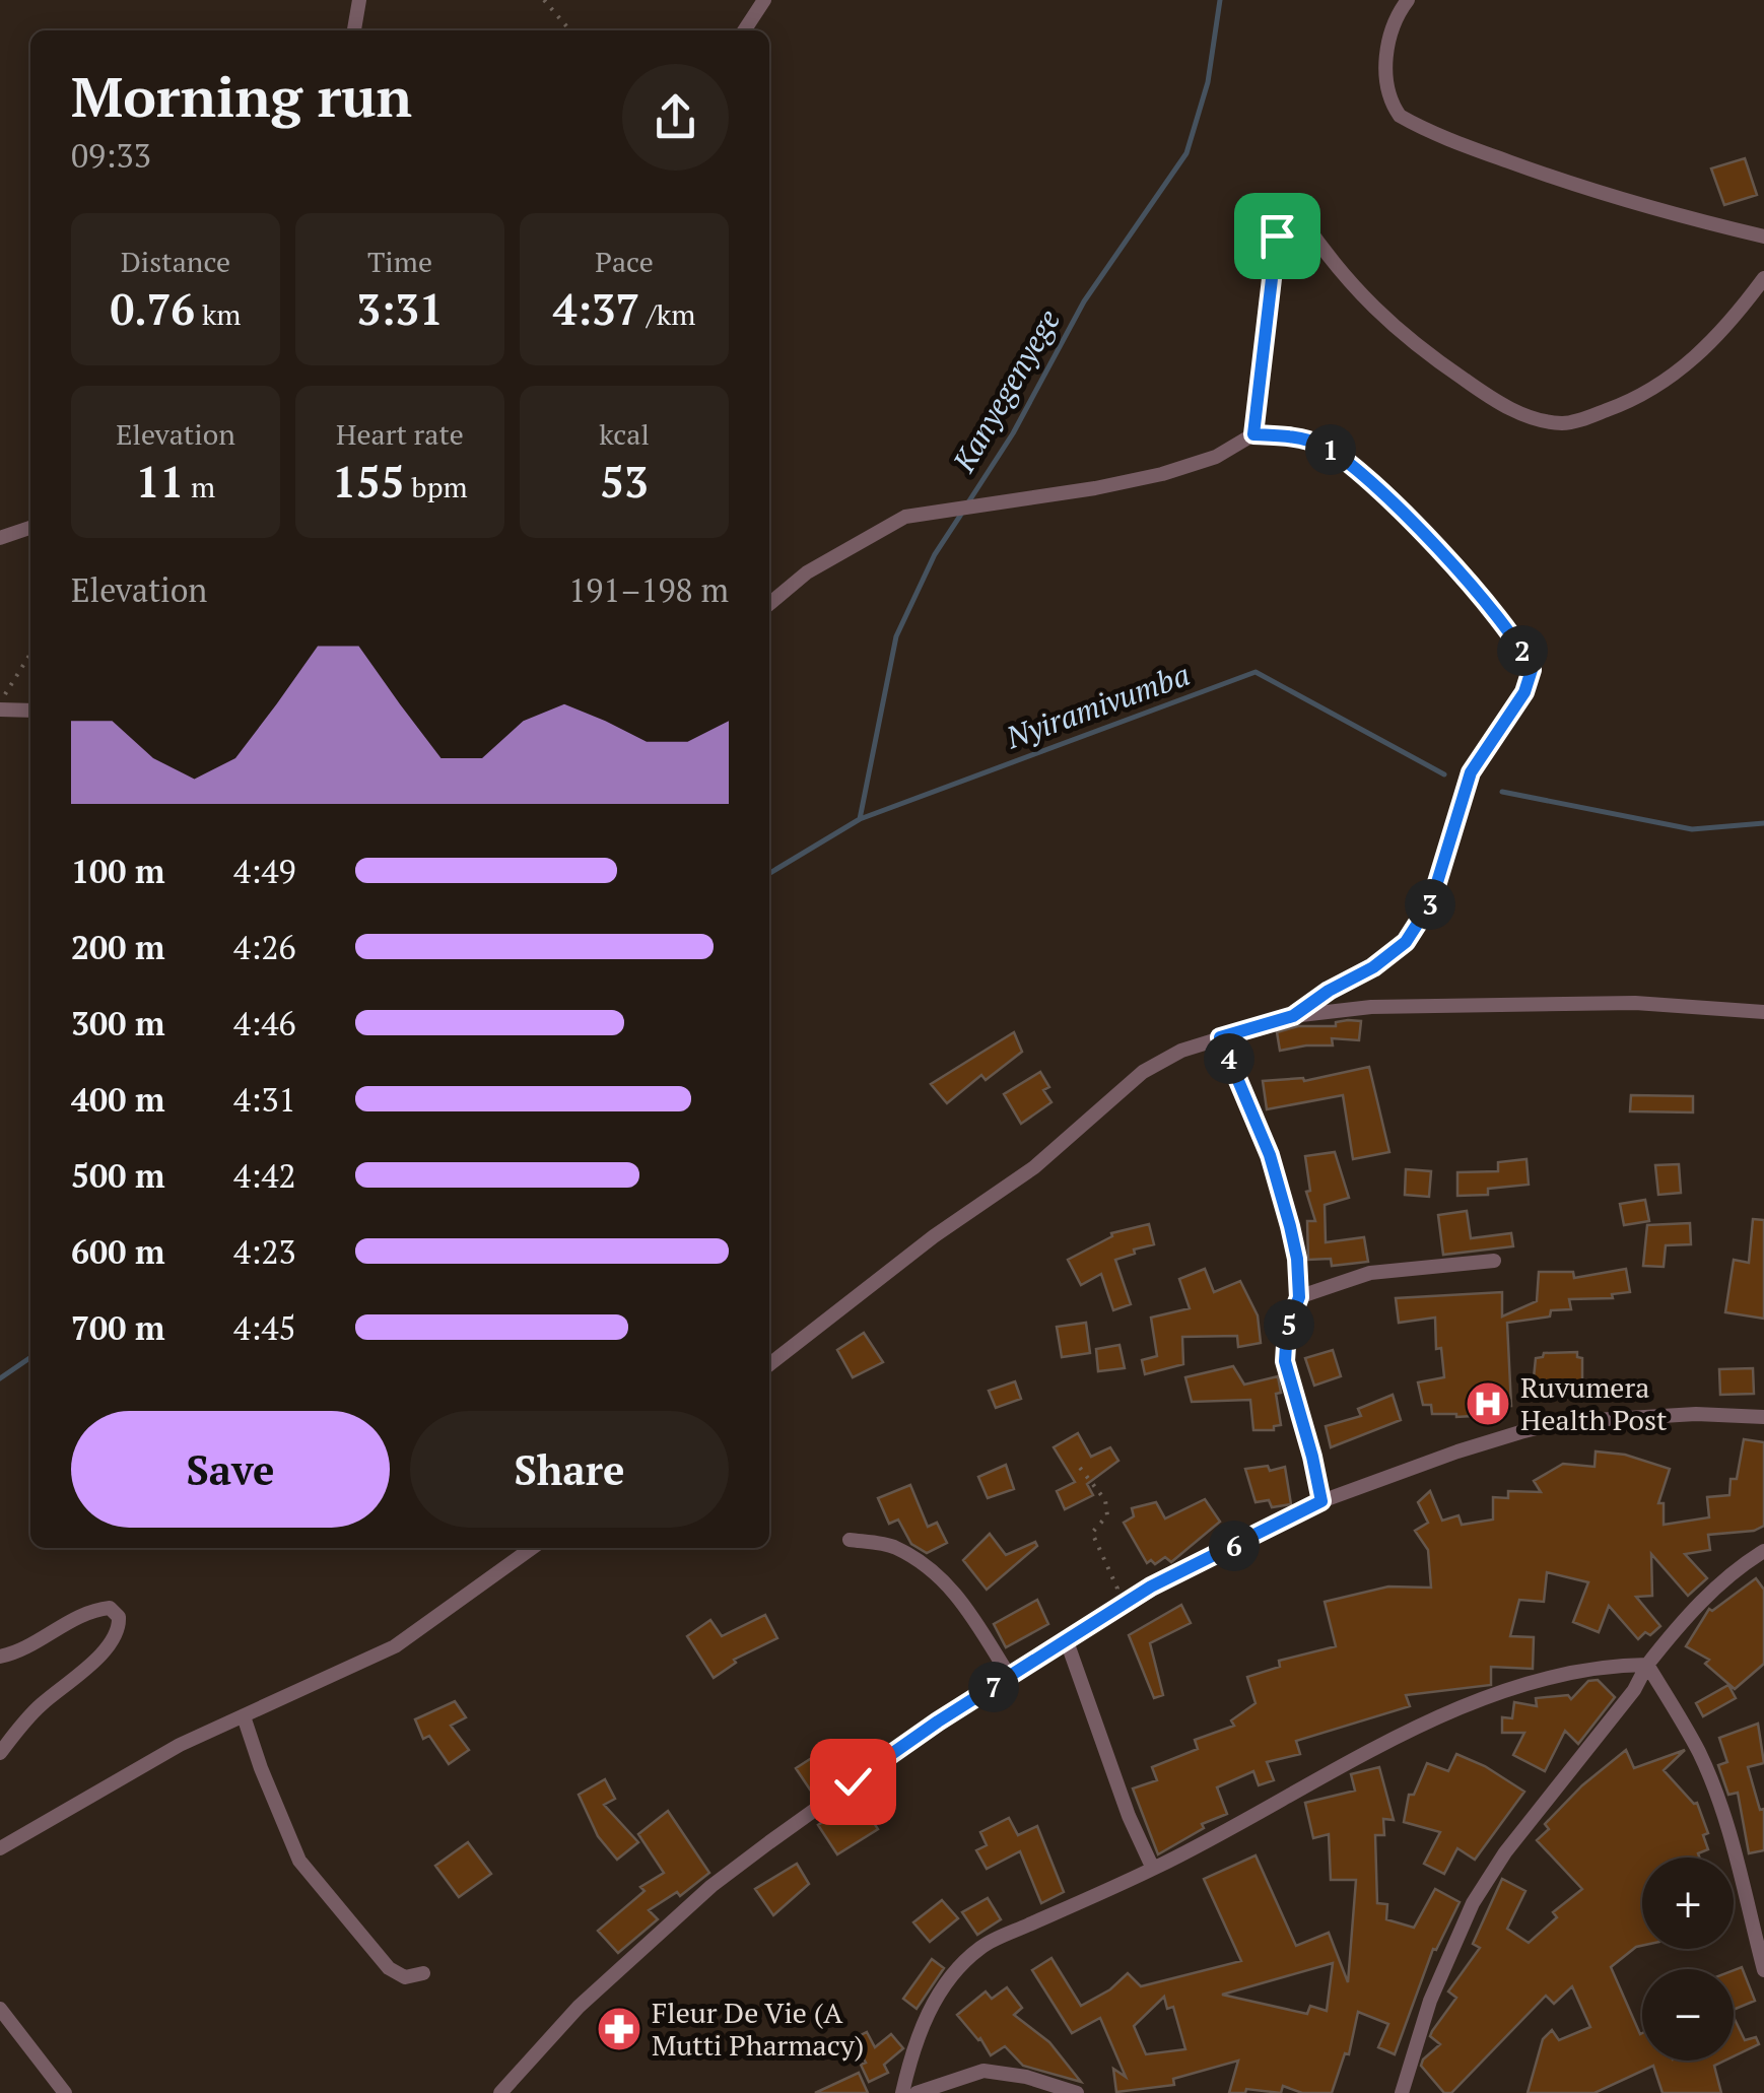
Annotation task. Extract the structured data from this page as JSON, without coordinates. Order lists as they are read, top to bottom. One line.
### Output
{"water":["Kanyegenyege","Nyiramivumba"],"places":{"hospital":["Ruvumera Health Post"],"pharmacy":["Fleur De Vie (A Mutti Pharmacy)"]},"page":{"heading":["Morning run","09:33"],"stats":[["Distance","0.76 km"],["Time","3:31"],["Pace","4:37 /km"],["Elevation","11 m"],["Heart rate","155 bpm"],["kcal","53"]],"pins":["1","2","3","4","5","6","7"],"chart":["Elevation","191–198 m"],"list":[{"name":"100 m","note":"4:49"},{"name":"200 m","note":"4:26"},{"name":"300 m","note":"4:46"},{"name":"400 m","note":"4:31"},{"name":"500 m","note":"4:42"},{"name":"600 m","note":"4:23"},{"name":"700 m","note":"4:45"}],"buttons":["Save","Share"],"map_buttons":["+","−"]}}
